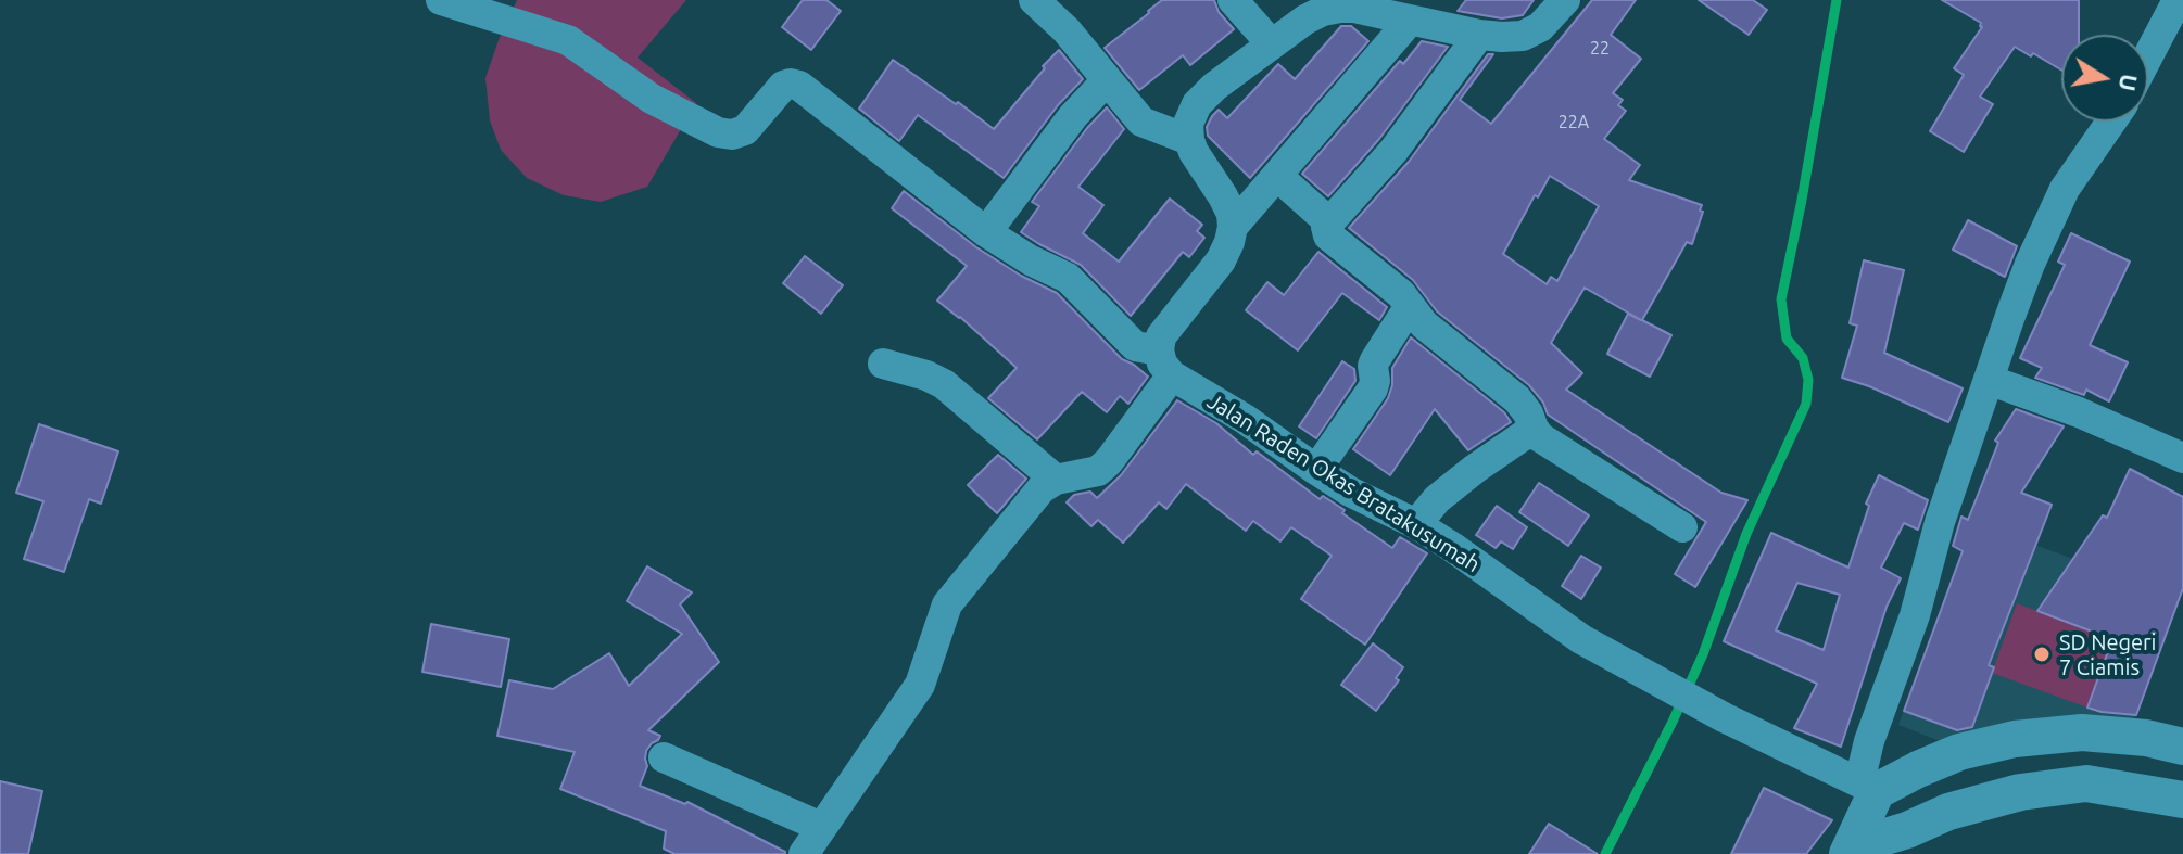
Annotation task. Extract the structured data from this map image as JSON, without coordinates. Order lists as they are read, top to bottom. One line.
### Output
{"streets":{"street":["Jalan Raden Okas Bratakusumah"]},"places":["SD Negeri 7 Ciamis"],"house_numbers":["22","22A"],"north":"right"}
